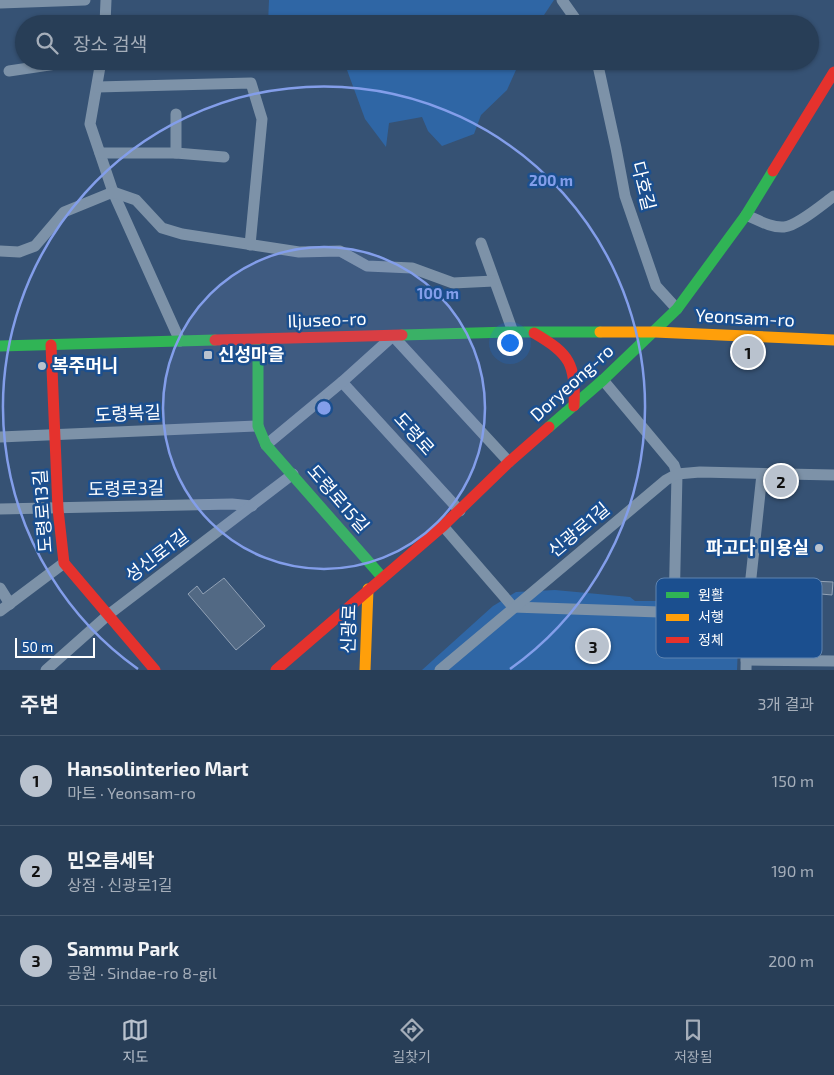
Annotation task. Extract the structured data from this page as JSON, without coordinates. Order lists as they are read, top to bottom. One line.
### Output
{"streets":{"main road":["Yeonsam-ro","Iljuseo-ro","Doryeong-ro","도령로15길","도령로13길","신광로"],"street":["다호길","도령북길","도령로","도령로3길","신광로1길","성신로1길"]},"crossings":[["다호길","Doryeong-ro"],["Yeonsam-ro","Iljuseo-ro"],["Yeonsam-ro","Doryeong-ro"],["Iljuseo-ro","Doryeong-ro"],["Iljuseo-ro","도령로15길"],["Iljuseo-ro","도령로13길"],["Doryeong-ro","도령로"],["Doryeong-ro","도령로15길"],["Doryeong-ro","신광로"],["도령북길","도령로15길"],["도령북길","도령로13길"],["도령로3길","도령로13길"],["도령로3길","성신로1길"],["도령로15길","성신로1길"],["도령로13길","성신로1길"]],"places":{"transit":["신성마을"],"other":["복주머니","파고다 미용실"]},"legend":["원활","서행","정체"],"scale_bar":"50 m","page":{"search":"장소 검색","pins":["1","2","3"],"scale":"50 m","heading":["주변","3개 결과"],"list":[{"mark":"1","name":"Hansolinterieo Mart","note":"마트 · Yeonsam-ro","value":"150 m"},{"mark":"2","name":"민오름세탁","note":"상점 · 신광로1길","value":"190 m"},{"mark":"3","name":"Sammu Park","note":"공원 · Sindae-ro 8-gil","value":"200 m"}],"nav":["지도","길찾기","저장됨"]},"rings":["200 m","100 m"]}
